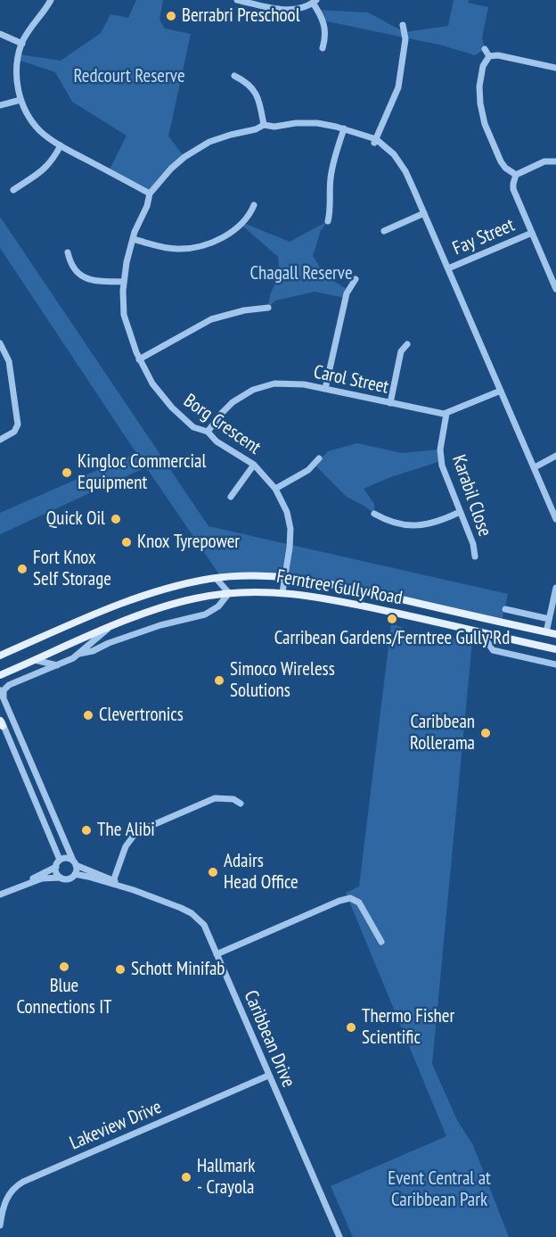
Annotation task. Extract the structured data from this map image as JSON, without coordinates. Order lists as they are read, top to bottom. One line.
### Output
{"streets":{"main road":["Ferntree Gully Road"],"street":["Fay Street","Carol Street","Borg Crescent","Karabil Close","Caribbean Drive","Lakeview Drive"]},"crossings":[["Fay Street","Borg Crescent"],["Carol Street","Borg Crescent"],["Carol Street","Karabil Close"],["Borg Crescent","Ferntree Gully Road"],["Caribbean Drive","Lakeview Drive"]],"parks":["Redcourt Reserve","Chagall Reserve","Event Central at Caribbean Park"],"places":["Berrabri Preschool","Kingloc Commercial Equipment","Quick Oil","Knox Tyrepower","Fort Knox Self Storage","Carribean Gardens/Ferntree Gully Rd","Simoco Wireless Solutions","Clevertronics","Caribbean Rollerama","The Alibi","Adairs Head Office","Blue Connections IT","Schott Minifab","Thermo Fisher Scientific","Hallmark - Crayola"]}
